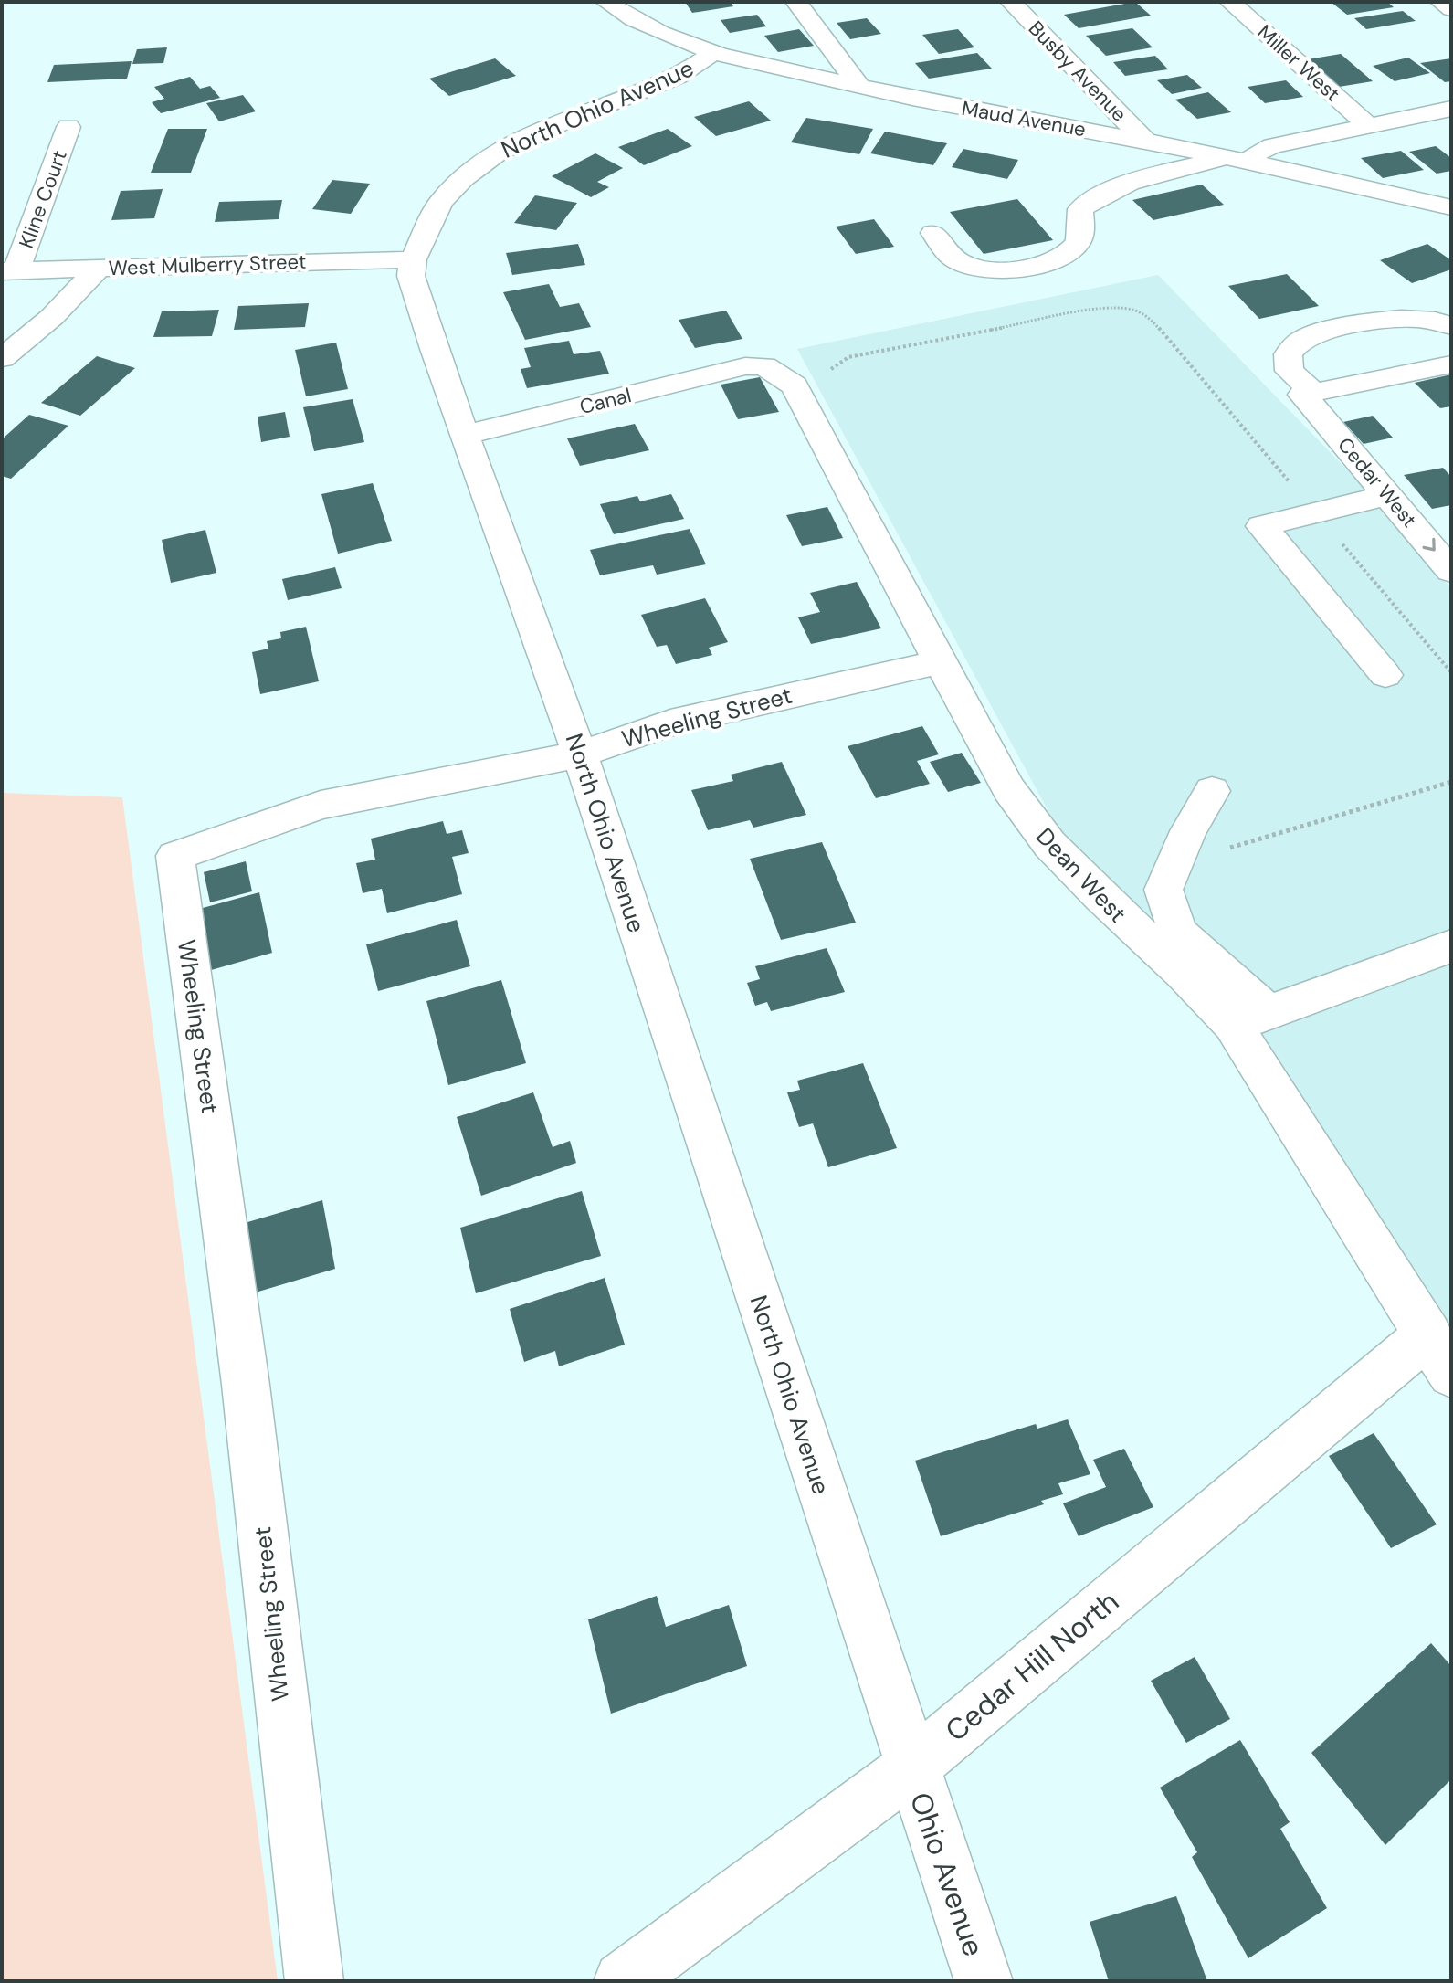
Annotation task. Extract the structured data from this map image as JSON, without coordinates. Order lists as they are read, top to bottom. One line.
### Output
{"streets":{"street":["Miller West","Busby Avenue","North Ohio Avenue","Maud Avenue","Kline Court","West Mulberry Street","Canal","Cedar West","Wheeling Street","Dean West","Cedar Hill North","Ohio Avenue"]},"crossings":[["Busby Avenue","Maud Avenue"],["North Ohio Avenue","Maud Avenue"],["North Ohio Avenue","West Mulberry Street"],["North Ohio Avenue","Canal"],["North Ohio Avenue","Wheeling Street"],["North Ohio Avenue","Cedar Hill North"],["North Ohio Avenue","Ohio Avenue"],["Kline Court","West Mulberry Street"],["Canal","Dean West"],["Wheeling Street","Dean West"],["Dean West","Cedar Hill North"],["Cedar Hill North","Ohio Avenue"]]}
